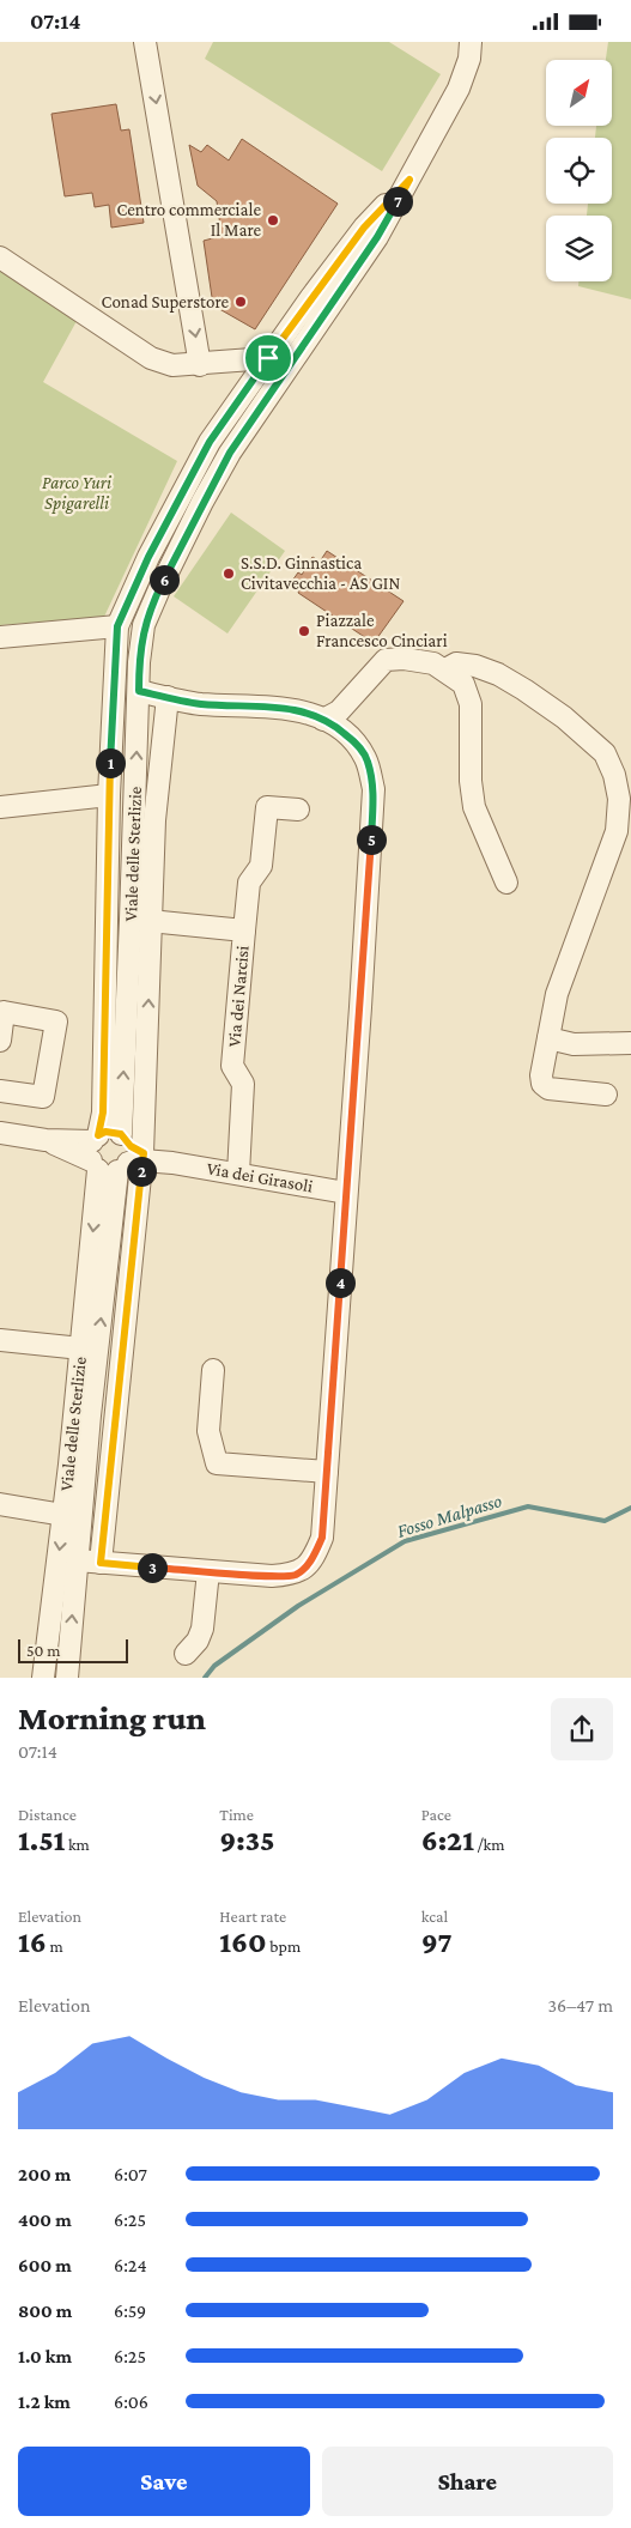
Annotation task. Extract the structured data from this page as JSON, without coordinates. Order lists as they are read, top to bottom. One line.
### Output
{"streets":{"street":["Viale delle Sterlizie","Via dei Narcisi","Via dei Girasoli"]},"crossings":[["Viale delle Sterlizie","Via dei Narcisi"],["Viale delle Sterlizie","Via dei Girasoli"],["Via dei Narcisi","Via dei Girasoli"]],"water":["Fosso Malpasso"],"parks":["Parco Yuri Spigarelli"],"places":["Centro commerciale Il Mare","Conad Superstore","S.S.D. Ginnastica Civitavecchia - AS GIN","Piazzale Francesco Cinciari"],"scale_bar":"50 m","north":"top right","page":{"status":"07:14","pins":["7","6","1","5","2","4","3"],"scale":"50 m","heading":["Morning run","07:14"],"stats":[["Distance","1.51 km"],["Time","9:35"],["Pace","6:21 /km"],["Elevation","16 m"],["Heart rate","160 bpm"],["kcal","97"]],"chart":["Elevation","36–47 m"],"list":[{"name":"200 m","note":"6:07"},{"name":"400 m","note":"6:25"},{"name":"600 m","note":"6:24"},{"name":"800 m","note":"6:59"},{"name":"1.0 km","note":"6:25"},{"name":"1.2 km","note":"6:06"}],"buttons":["Save","Share"]}}
